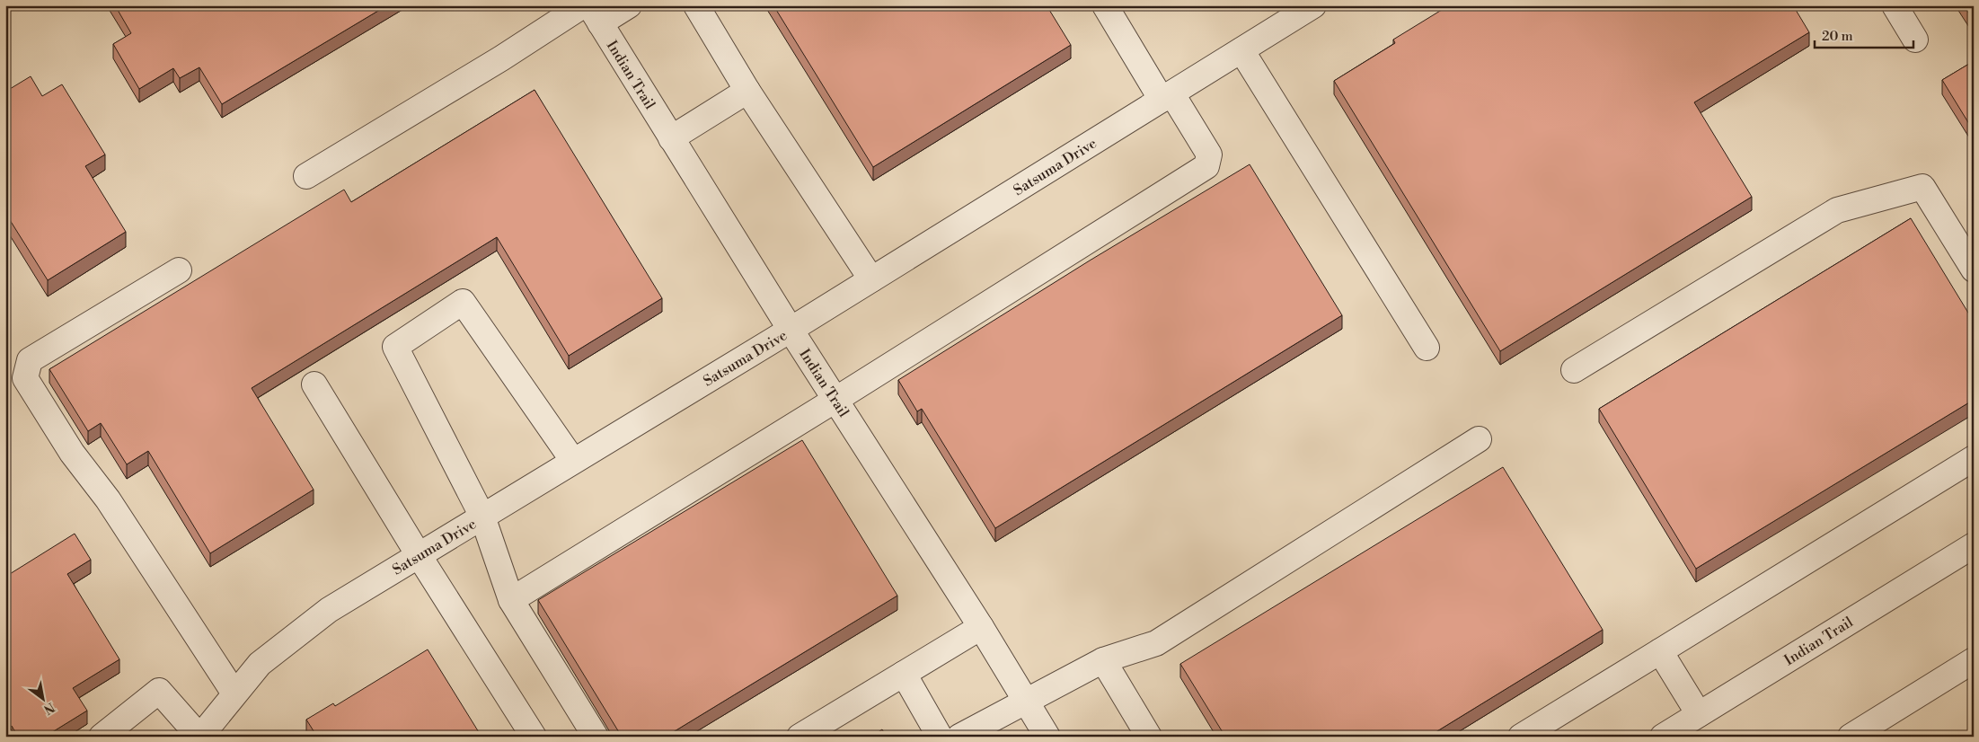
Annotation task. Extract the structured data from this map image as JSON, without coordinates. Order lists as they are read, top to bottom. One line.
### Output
{"streets":{"street":["Indian Trail","Satsuma Drive"]},"crossings":[["Indian Trail","Satsuma Drive"]],"scale_bar":"20 m","north":"bottom right"}
